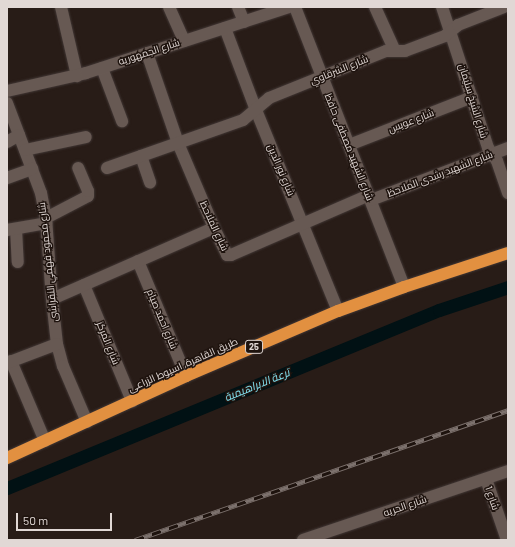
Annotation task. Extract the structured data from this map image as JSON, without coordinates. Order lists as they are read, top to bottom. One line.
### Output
{"streets":{"highway":["25","طريق القاهرة, اسيوط الزراعى"],"street":["شارع الجمهوريه","شارع الشرقاوي","شارع الشيخ سليمان","شارع عويس","شارع الشهيد مصطفى حافظ","شارع نور الدين","شارع الشهيد رشدى الملاحظ","شارع الملاحظ","شارع محمود فهمي النقراشى","شارع احمد صيام","شارع المركز","شارع 1","شارع الحريه"]},"crossings":[["شارع الجمهوريه","شارع نور الدين"],["شارع الجمهوريه","شارع الملاحظ"],["شارع الشرقاوي","شارع الشيخ سليمان"],["شارع الشرقاوي","شارع الشهيد مصطفى حافظ"],["شارع الشرقاوي","شارع نور الدين"],["شارع الشرقاوي","شارع الملاحظ"],["شارع الشيخ سليمان","شارع عويس"],["شارع الشيخ سليمان","شارع الشهيد رشدى الملاحظ"],["شارع عويس","شارع الشهيد مصطفى حافظ"],["شارع الشهيد مصطفى حافظ","شارع الشهيد رشدى الملاحظ"],["شارع الشهيد مصطفى حافظ","شارع الملاحظ"],["شارع الشهيد مصطفى حافظ","طريق القاهرة, اسيوط الزراعى"],["شارع نور الدين","شارع الملاحظ"],["شارع نور الدين","طريق القاهرة, اسيوط الزراعى"],["شارع الشهيد رشدى الملاحظ","شارع الملاحظ"],["شارع محمود فهمي النقراشى","طريق القاهرة, اسيوط الزراعى"],["شارع احمد صيام","طريق القاهرة, اسيوط الزراعى"],["شارع المركز","طريق القاهرة, اسيوط الزراعى"],["شارع 1","شارع الحريه"]],"water":["ترعة الابراهيمية"],"scale_bar":"50 m"}
